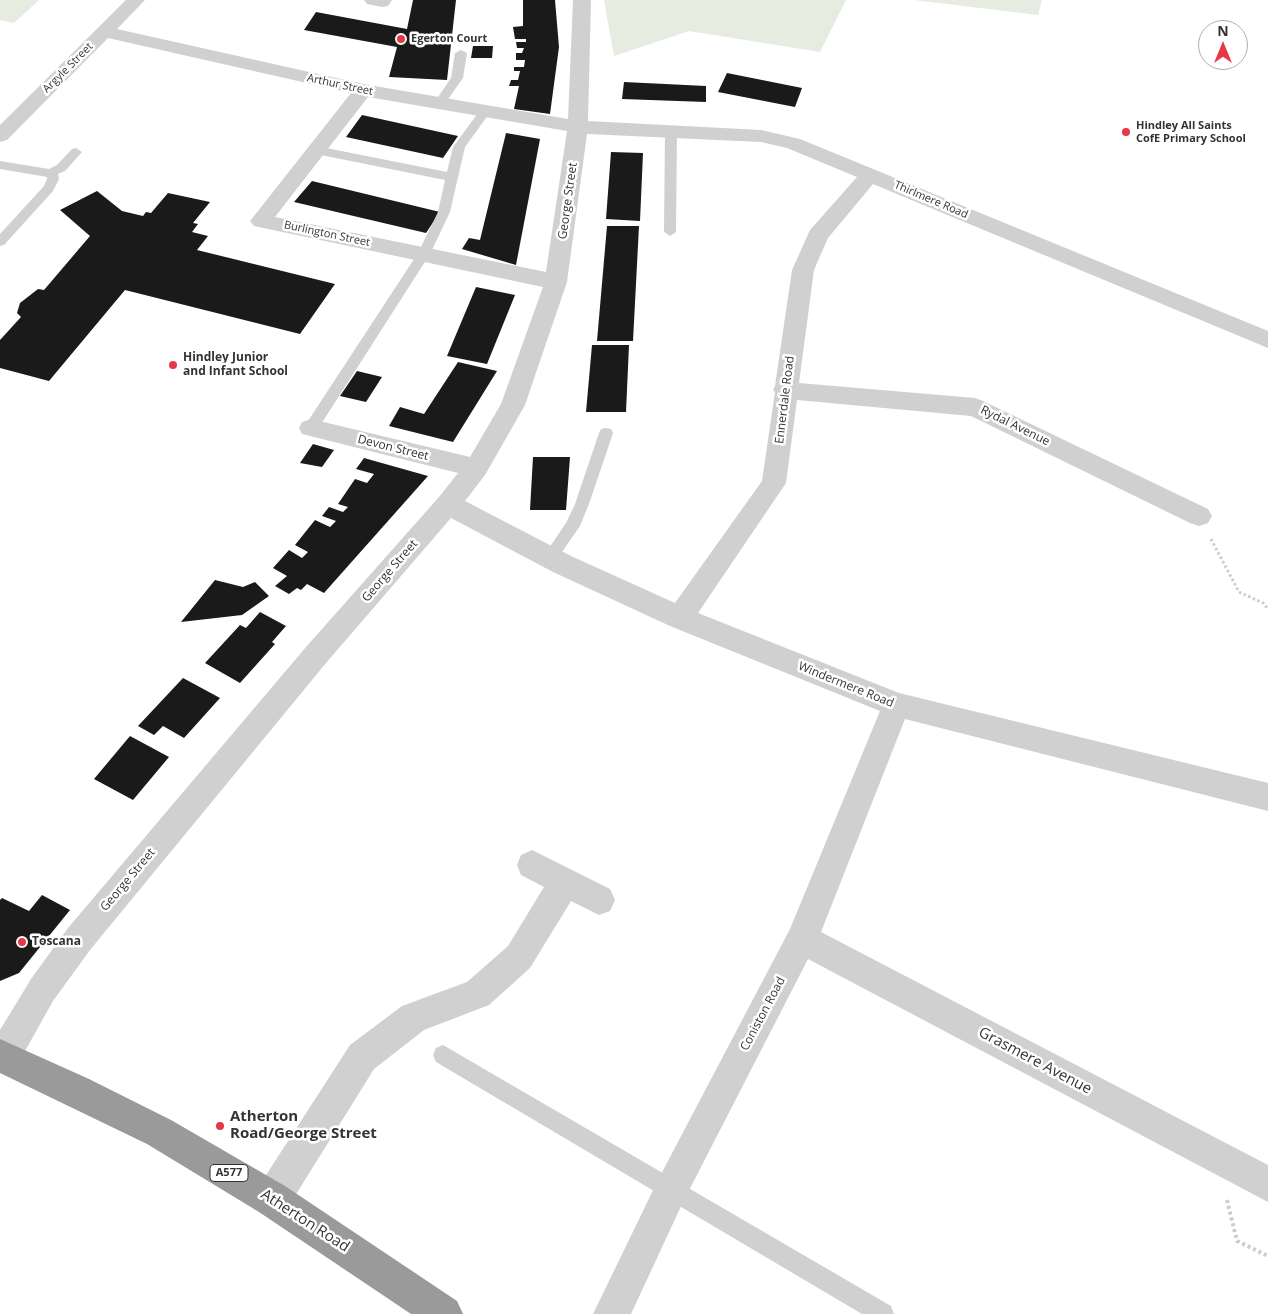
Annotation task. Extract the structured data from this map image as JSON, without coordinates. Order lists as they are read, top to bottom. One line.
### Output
{"streets":{"highway":["A577","Atherton Road"],"street":["Argyle Street","Arthur Street","Thirlmere Road","George Street","Burlington Street","Ennerdale Road","Rydal Avenue","Devon Street","Windermere Road","Coniston Road","Grasmere Avenue"]},"crossings":[["Argyle Street","Arthur Street"],["Arthur Street","Thirlmere Road"],["Arthur Street","George Street"],["Arthur Street","Burlington Street"],["Thirlmere Road","George Street"],["Thirlmere Road","Ennerdale Road"],["George Street","Burlington Street"],["George Street","Devon Street"],["George Street","Windermere Road"],["George Street","Atherton Road"],["Ennerdale Road","Rydal Avenue"],["Ennerdale Road","Windermere Road"],["Windermere Road","Coniston Road"],["Coniston Road","Grasmere Avenue"]],"places":["Egerton Court","Hindley All Saints CofE Primary School","Hindley Junior and Infant School","Toscana","Atherton Road/George Street"],"north":"top"}
